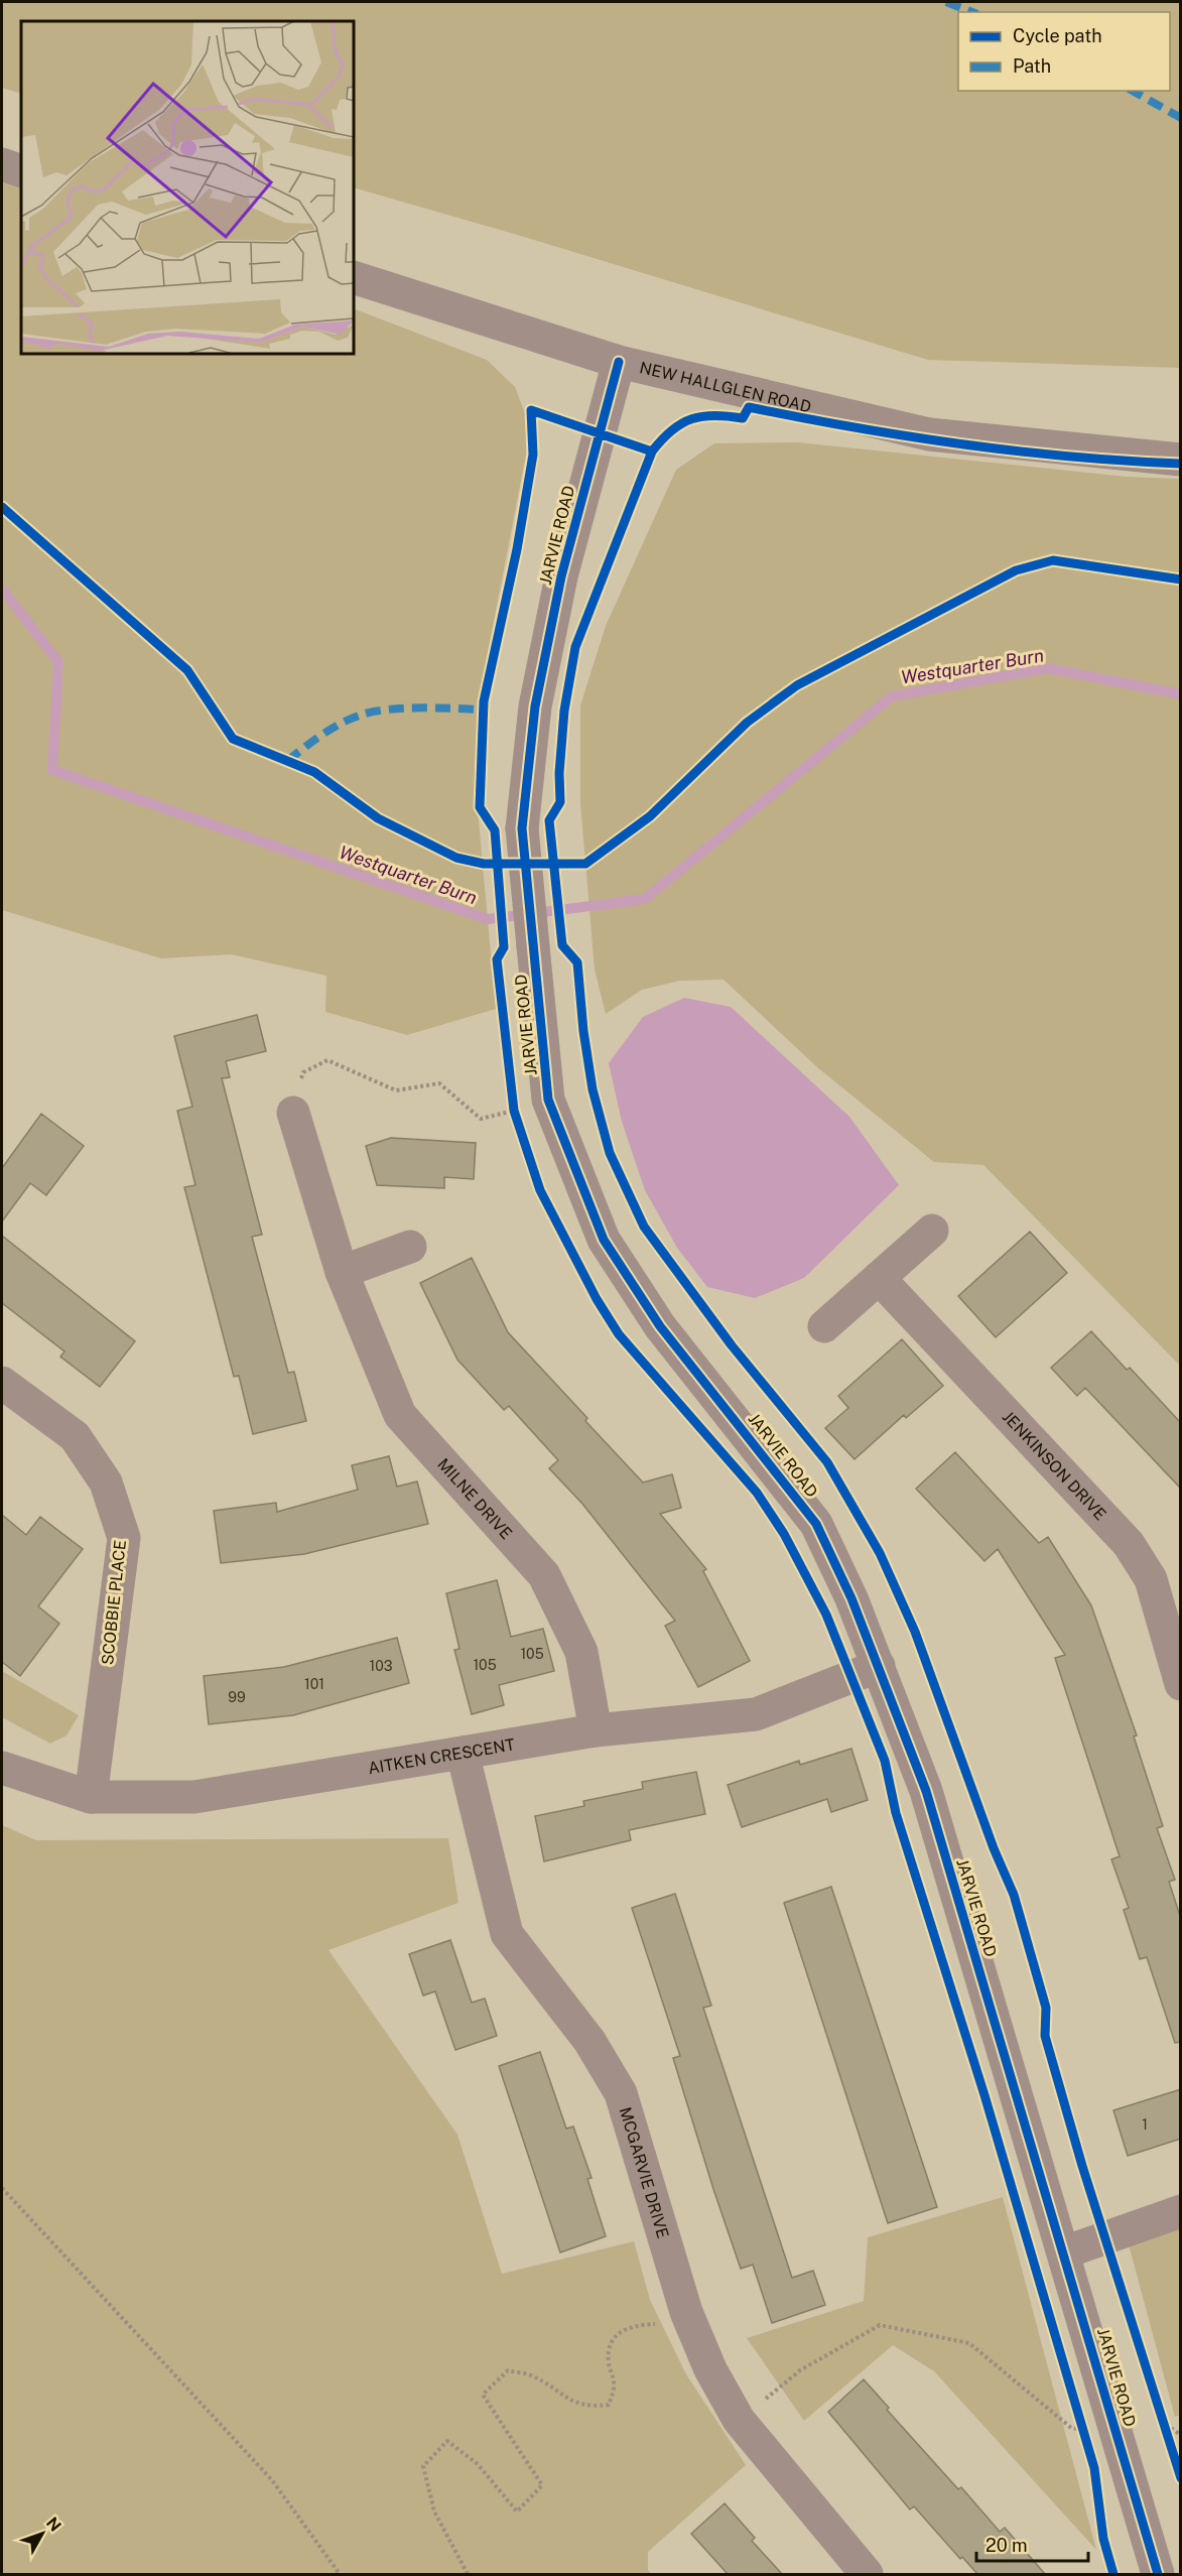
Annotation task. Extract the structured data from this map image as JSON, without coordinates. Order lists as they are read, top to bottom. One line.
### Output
{"streets":{"street":["NEW HALLGLEN ROAD","JARVIE ROAD","JENKINSON DRIVE","MILNE DRIVE","SCOBBIE PLACE","AITKEN CRESCENT","MCGARVIE DRIVE"]},"crossings":[["NEW HALLGLEN ROAD","JARVIE ROAD"],["JARVIE ROAD","AITKEN CRESCENT"],["MILNE DRIVE","AITKEN CRESCENT"],["SCOBBIE PLACE","AITKEN CRESCENT"],["AITKEN CRESCENT","MCGARVIE DRIVE"]],"water":["Westquarter Burn"],"house_numbers":["105","105","103","101","99","1"],"legend":["Cycle path","Path"],"scale_bar":"20 m","north":"top right"}
